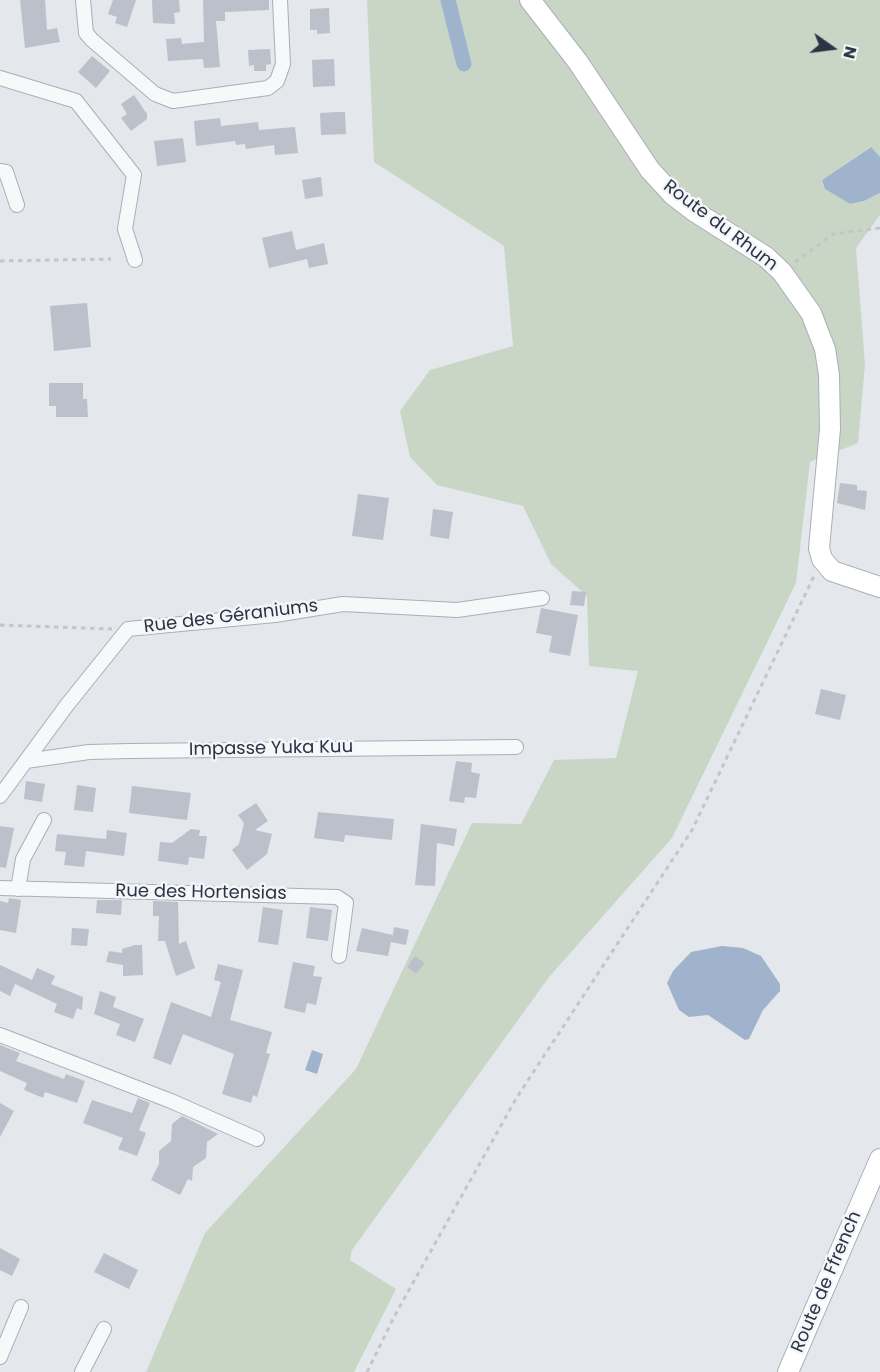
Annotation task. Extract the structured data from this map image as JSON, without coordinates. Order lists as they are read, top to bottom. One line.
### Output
{"streets":{"street":["Route du Rhum","Rue des Géraniums","Impasse Yuka Kuu","Rue des Hortensias","Route de Ffrench"]},"crossings":[["Rue des Géraniums","Impasse Yuka Kuu"]],"north":"right"}
